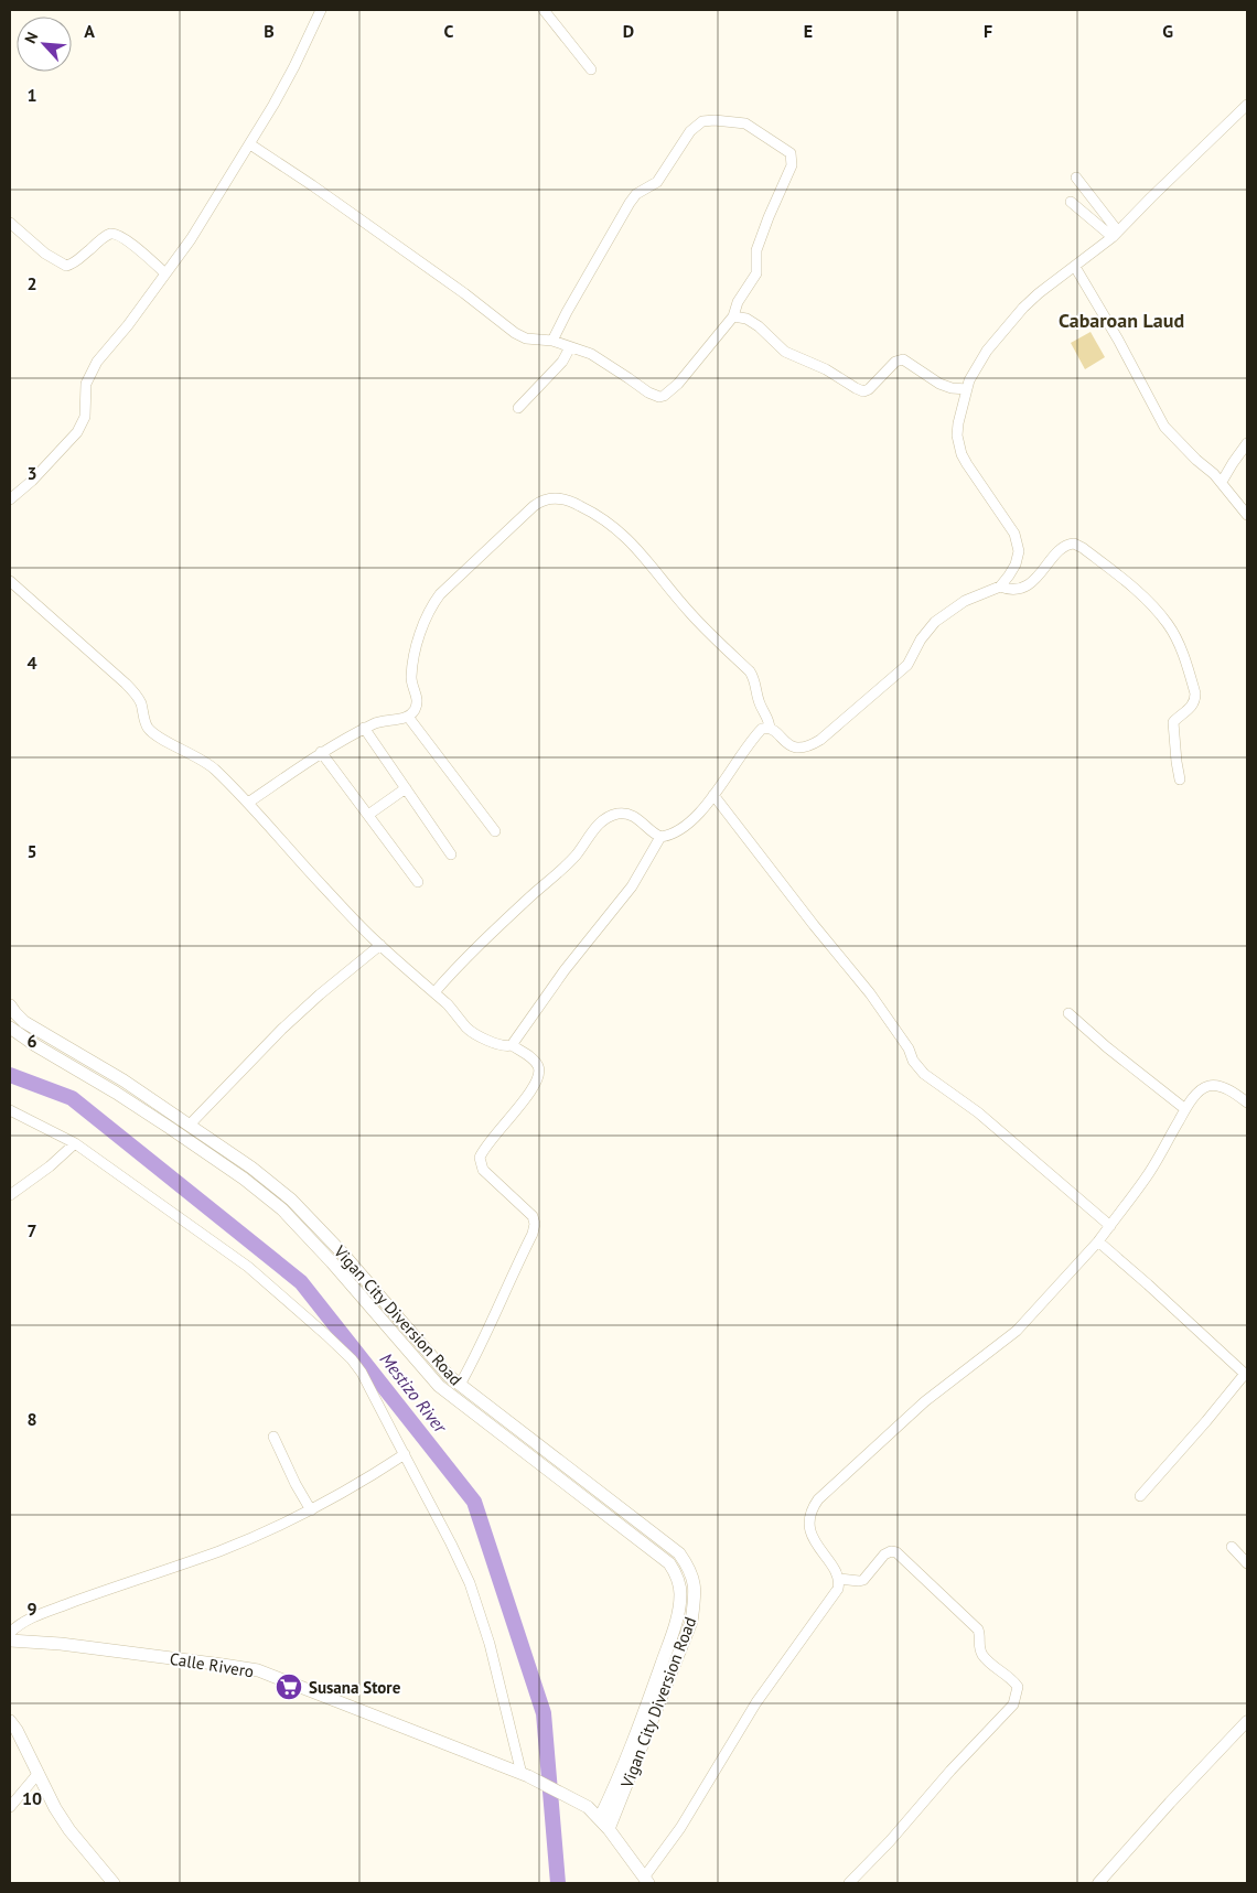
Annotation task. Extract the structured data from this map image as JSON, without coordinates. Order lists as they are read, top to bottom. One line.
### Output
{"streets":{"main road":["Vigan City Diversion Road","Calle Rivero"]},"crossings":[["Vigan City Diversion Road","Calle Rivero"]],"districts":["Cabaroan Laud"],"water":["Mestizo River"],"places":{"supermarket":["Susana Store"]},"north":"top left","grid":{"columns":["A","B","C","D","E","F","G"],"rows":["1","2","3","4","5","6","7","8","9","10"]}}
